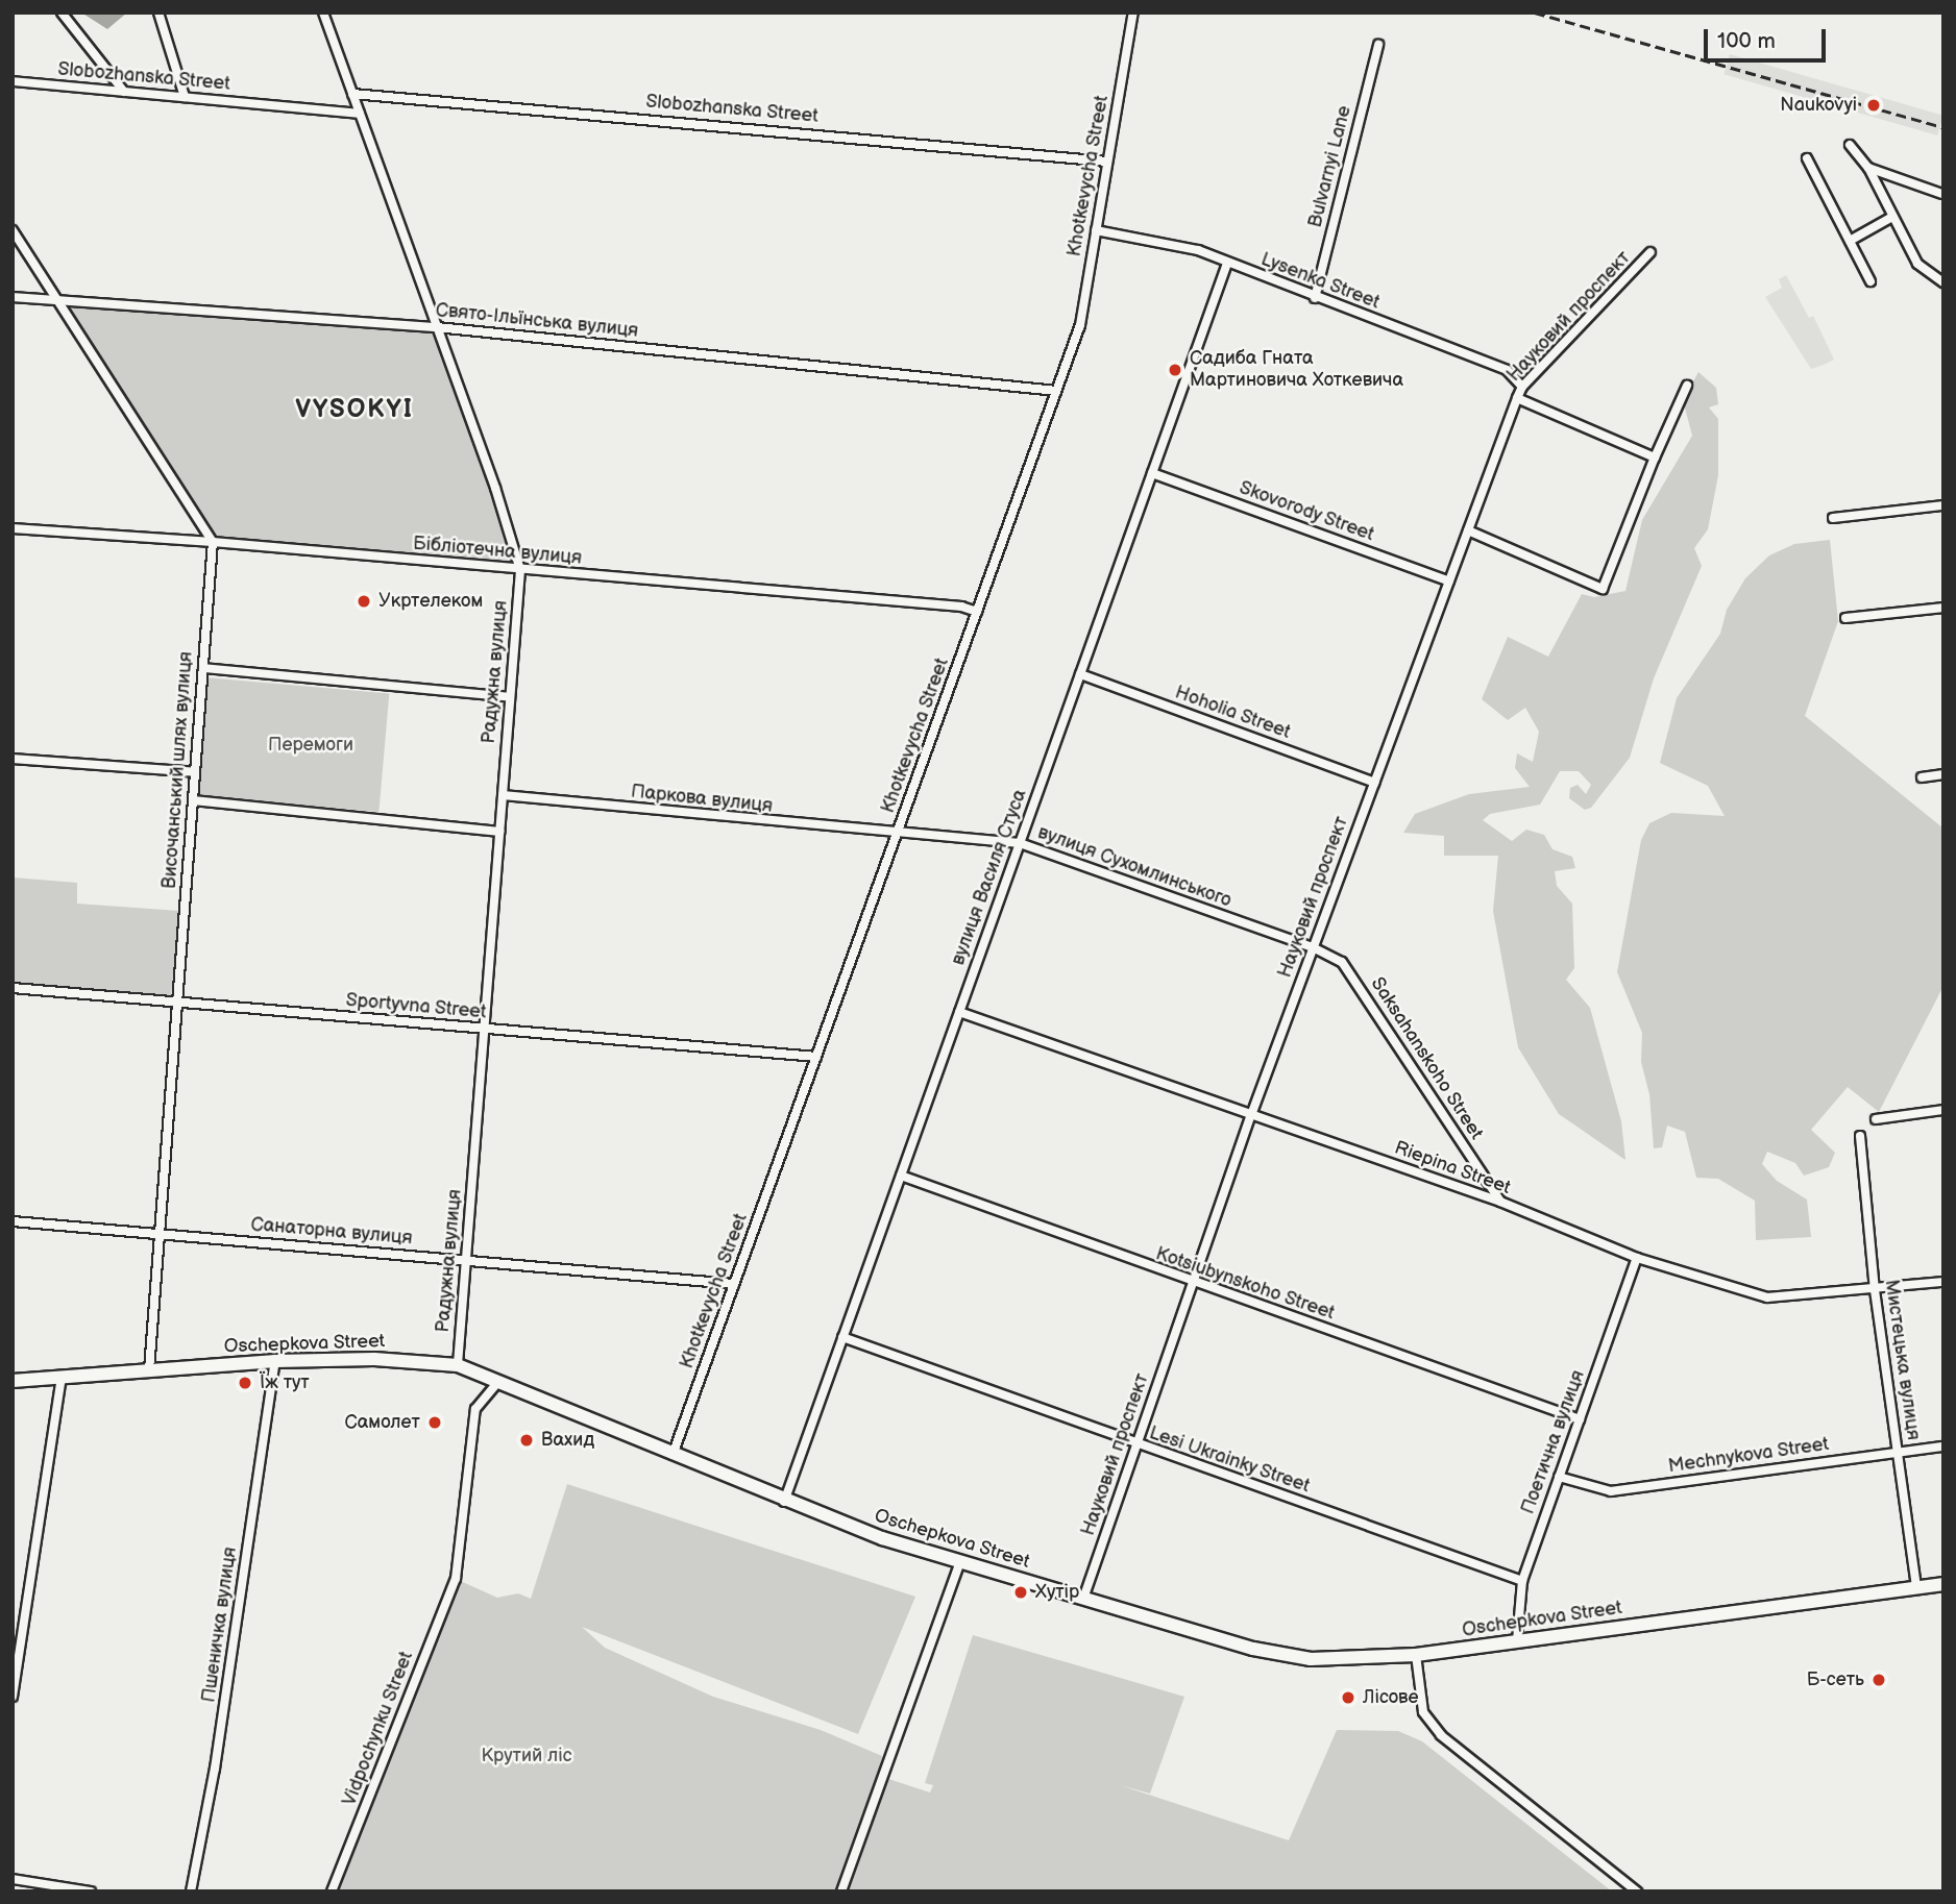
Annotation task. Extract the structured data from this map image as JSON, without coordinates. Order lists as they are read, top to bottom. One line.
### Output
{"streets":{"highway":["Oschepkova Street"],"street":["Slobozhanska Street","Bulvarnyi Lane","Khotkevycha Street","Lysenka Street","Науковий проспект","Свято-Ільїнська вулиця","Skovorody Street","Бібліотечна вулиця","Радужна вулиця","Hoholia Street","Височанський шлях вулиця","Паркова вулиця","вулиця Сухомлинського","вулиця Василя Стуса","Sportyvna Street","Saksahanskoho Street","Riepina Street","Санаторна вулиця","Kotsiubynskoho Street","Мистецька вулиця","Поетична вулиця","Mechnykova Street","Lesi Ukrainky Street","Пшеничка вулиця","Vidpochynku Street"]},"crossings":[["Slobozhanska Street","Khotkevycha Street"],["Slobozhanska Street","Радужна вулиця"],["Bulvarnyi Lane","Lysenka Street"],["Khotkevycha Street","Lysenka Street"],["Khotkevycha Street","Свято-Ільїнська вулиця"],["Khotkevycha Street","Бібліотечна вулиця"],["Khotkevycha Street","Паркова вулиця"],["Khotkevycha Street","вулиця Сухомлинського"],["Khotkevycha Street","Sportyvna Street"],["Khotkevycha Street","Санаторна вулиця"],["Khotkevycha Street","Oschepkova Street"],["Lysenka Street","Науковий проспект"],["Lysenka Street","вулиця Василя Стуса"],["Науковий проспект","Skovorody Street"],["Науковий проспект","Hoholia Street"],["Науковий проспект","вулиця Сухомлинського"],["Науковий проспект","Saksahanskoho Street"],["Науковий проспект","Riepina Street"],["Науковий проспект","Kotsiubynskoho Street"],["Науковий проспект","Oschepkova Street"],["Науковий проспект","Lesi Ukrainky Street"],["Свято-Ільїнська вулиця","Радужна вулиця"],["Skovorody Street","вулиця Василя Стуса"],["Бібліотечна вулиця","Радужна вулиця"],["Бібліотечна вулиця","Височанський шлях вулиця"],["Радужна вулиця","Паркова вулиця"],["Радужна вулиця","Sportyvna Street"],["Радужна вулиця","Санаторна вулиця"],["Радужна вулиця","Oschepkova Street"],["Hoholia Street","вулиця Василя Стуса"],["Височанський шлях вулиця","Sportyvna Street"],["Височанський шлях вулиця","Санаторна вулиця"],["Височанський шлях вулиця","Oschepkova Street"],["Паркова вулиця","вулиця Сухомлинського"],["вулиця Сухомлинського","вулиця Василя Стуса"],["вулиця Сухомлинського","Saksahanskoho Street"],["вулиця Василя Стуса","Riepina Street"],["вулиця Василя Стуса","Kotsiubynskoho Street"],["вулиця Василя Стуса","Oschepkova Street"],["вулиця Василя Стуса","Lesi Ukrainky Street"],["Saksahanskoho Street","Riepina Street"],["Riepina Street","Мистецька вулиця"],["Riepina Street","Поетична вулиця"],["Kotsiubynskoho Street","Поетична вулиця"],["Oschepkova Street","Мистецька вулиця"],["Oschepkova Street","Поетична вулиця"],["Oschepkova Street","Пшеничка вулиця"],["Oschepkova Street","Vidpochynku Street"],["Мистецька вулиця","Mechnykova Street"],["Поетична вулиця","Mechnykova Street"],["Поетична вулиця","Lesi Ukrainky Street"]],"districts":["VYSOKYI"],"parks":["Перемоги","Крутий ліс"],"places":["Naukovyi","Садиба Гната Мартиновича Хоткевича","Укртелеком","Їж тут","Самолет","Вахид","Хутір","Б-сеть","Лісове"],"scale_bar":"100 m"}
